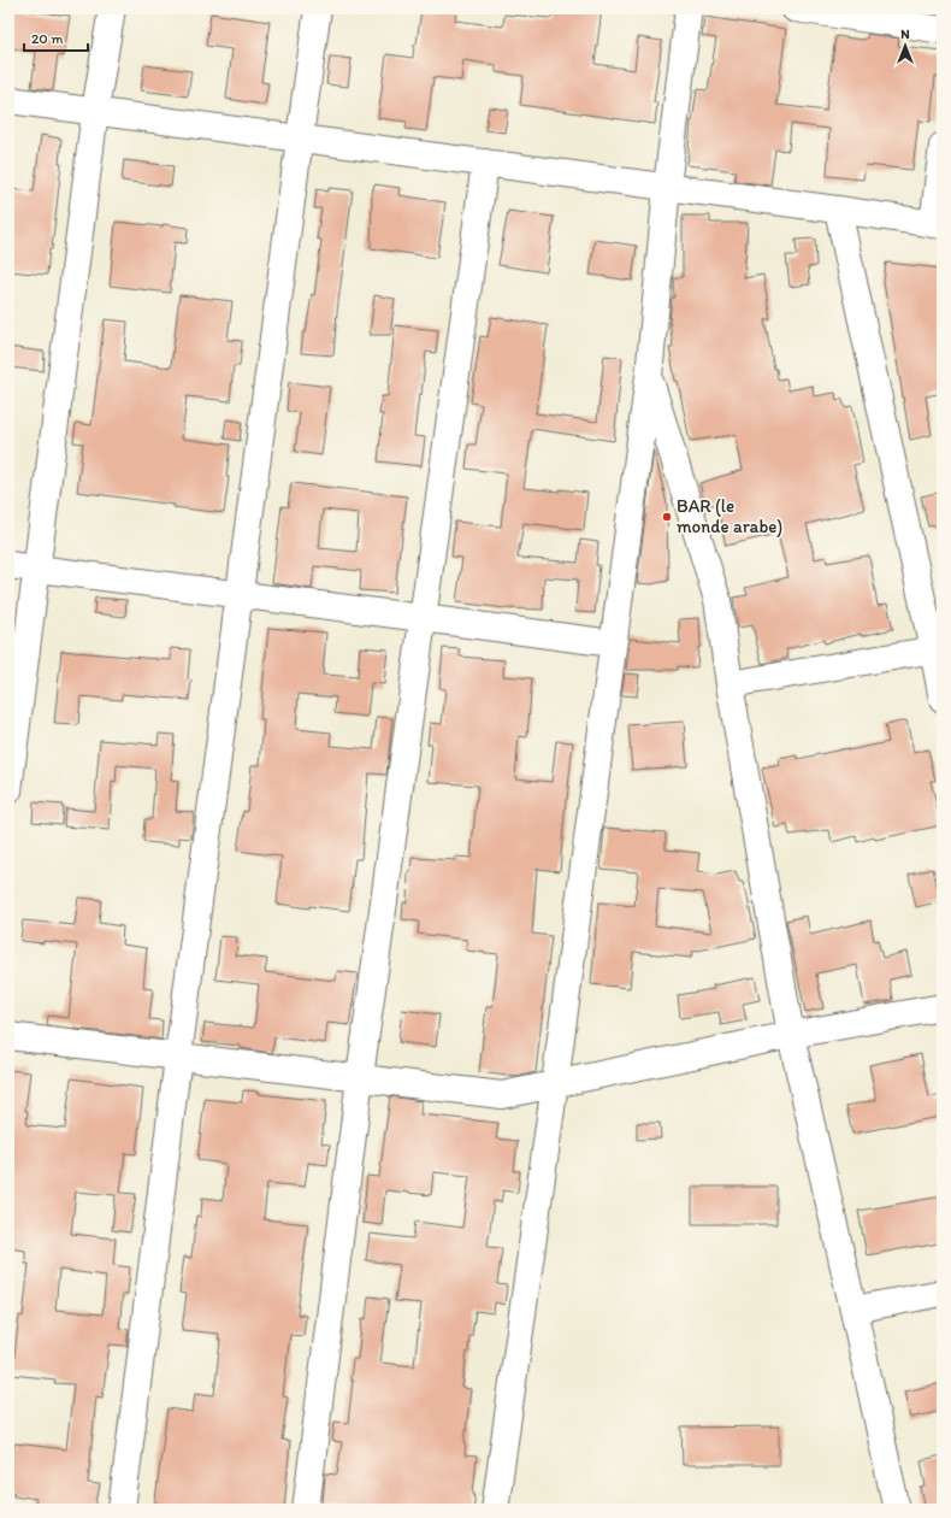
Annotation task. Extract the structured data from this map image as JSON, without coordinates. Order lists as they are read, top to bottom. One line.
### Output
{"places":["BAR (le monde arabe)"],"scale_bar":"20 m","north":"top"}
